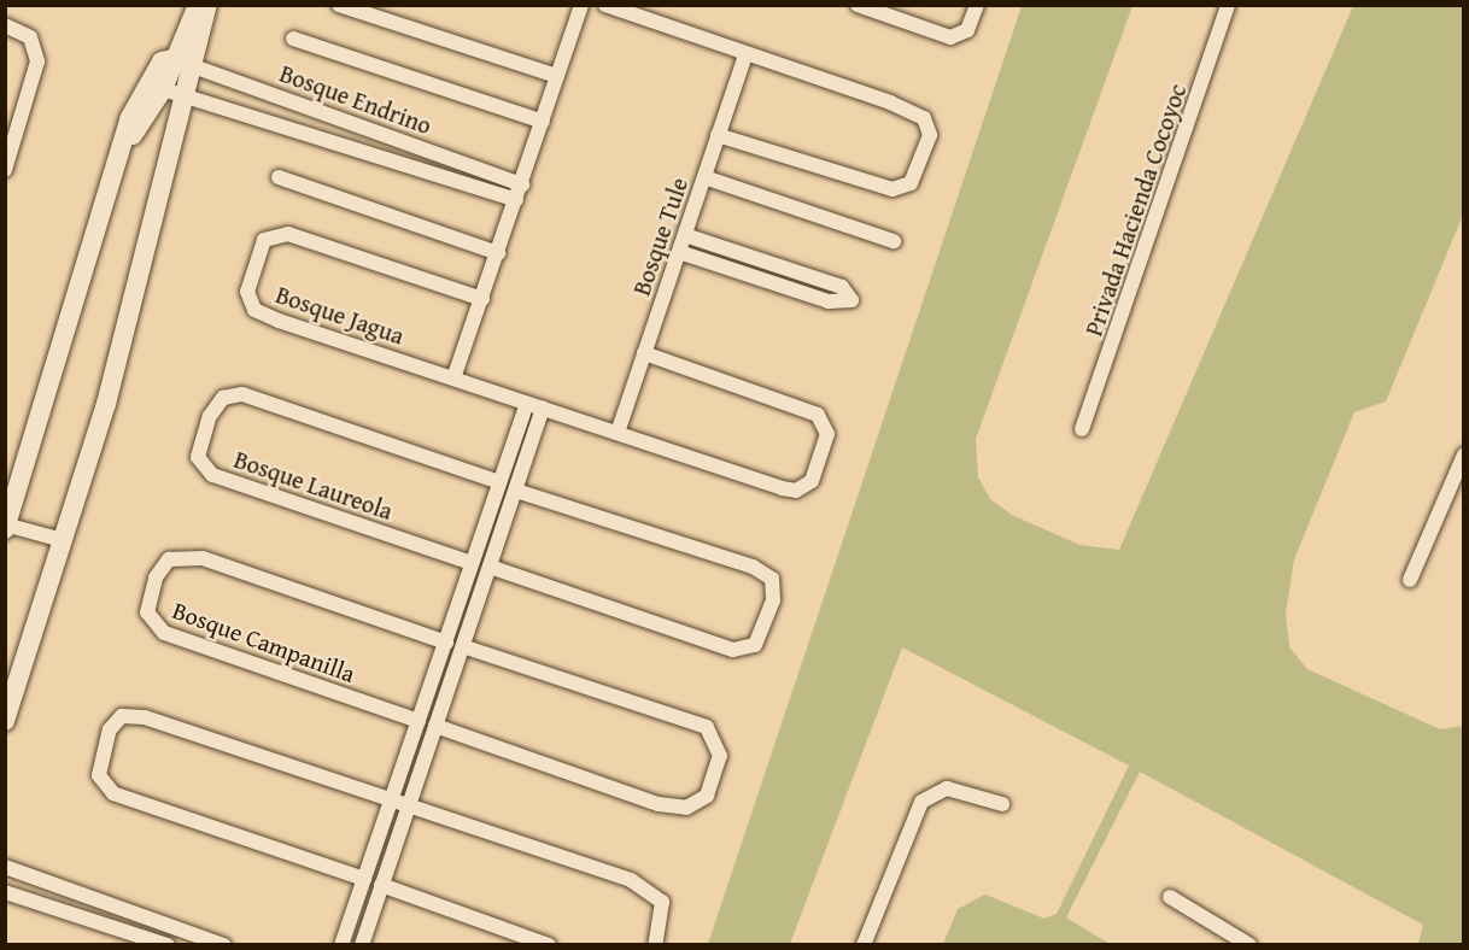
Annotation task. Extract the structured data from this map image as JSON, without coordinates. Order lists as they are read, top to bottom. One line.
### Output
{"streets":{"street":["Bosque Endrino","Privada Hacienda Cocoyoc","Bosque Tule","Bosque Jagua","Bosque Laureola","Bosque Campanilla"]},"crossings":[["Bosque Tule","Bosque Jagua"]]}
